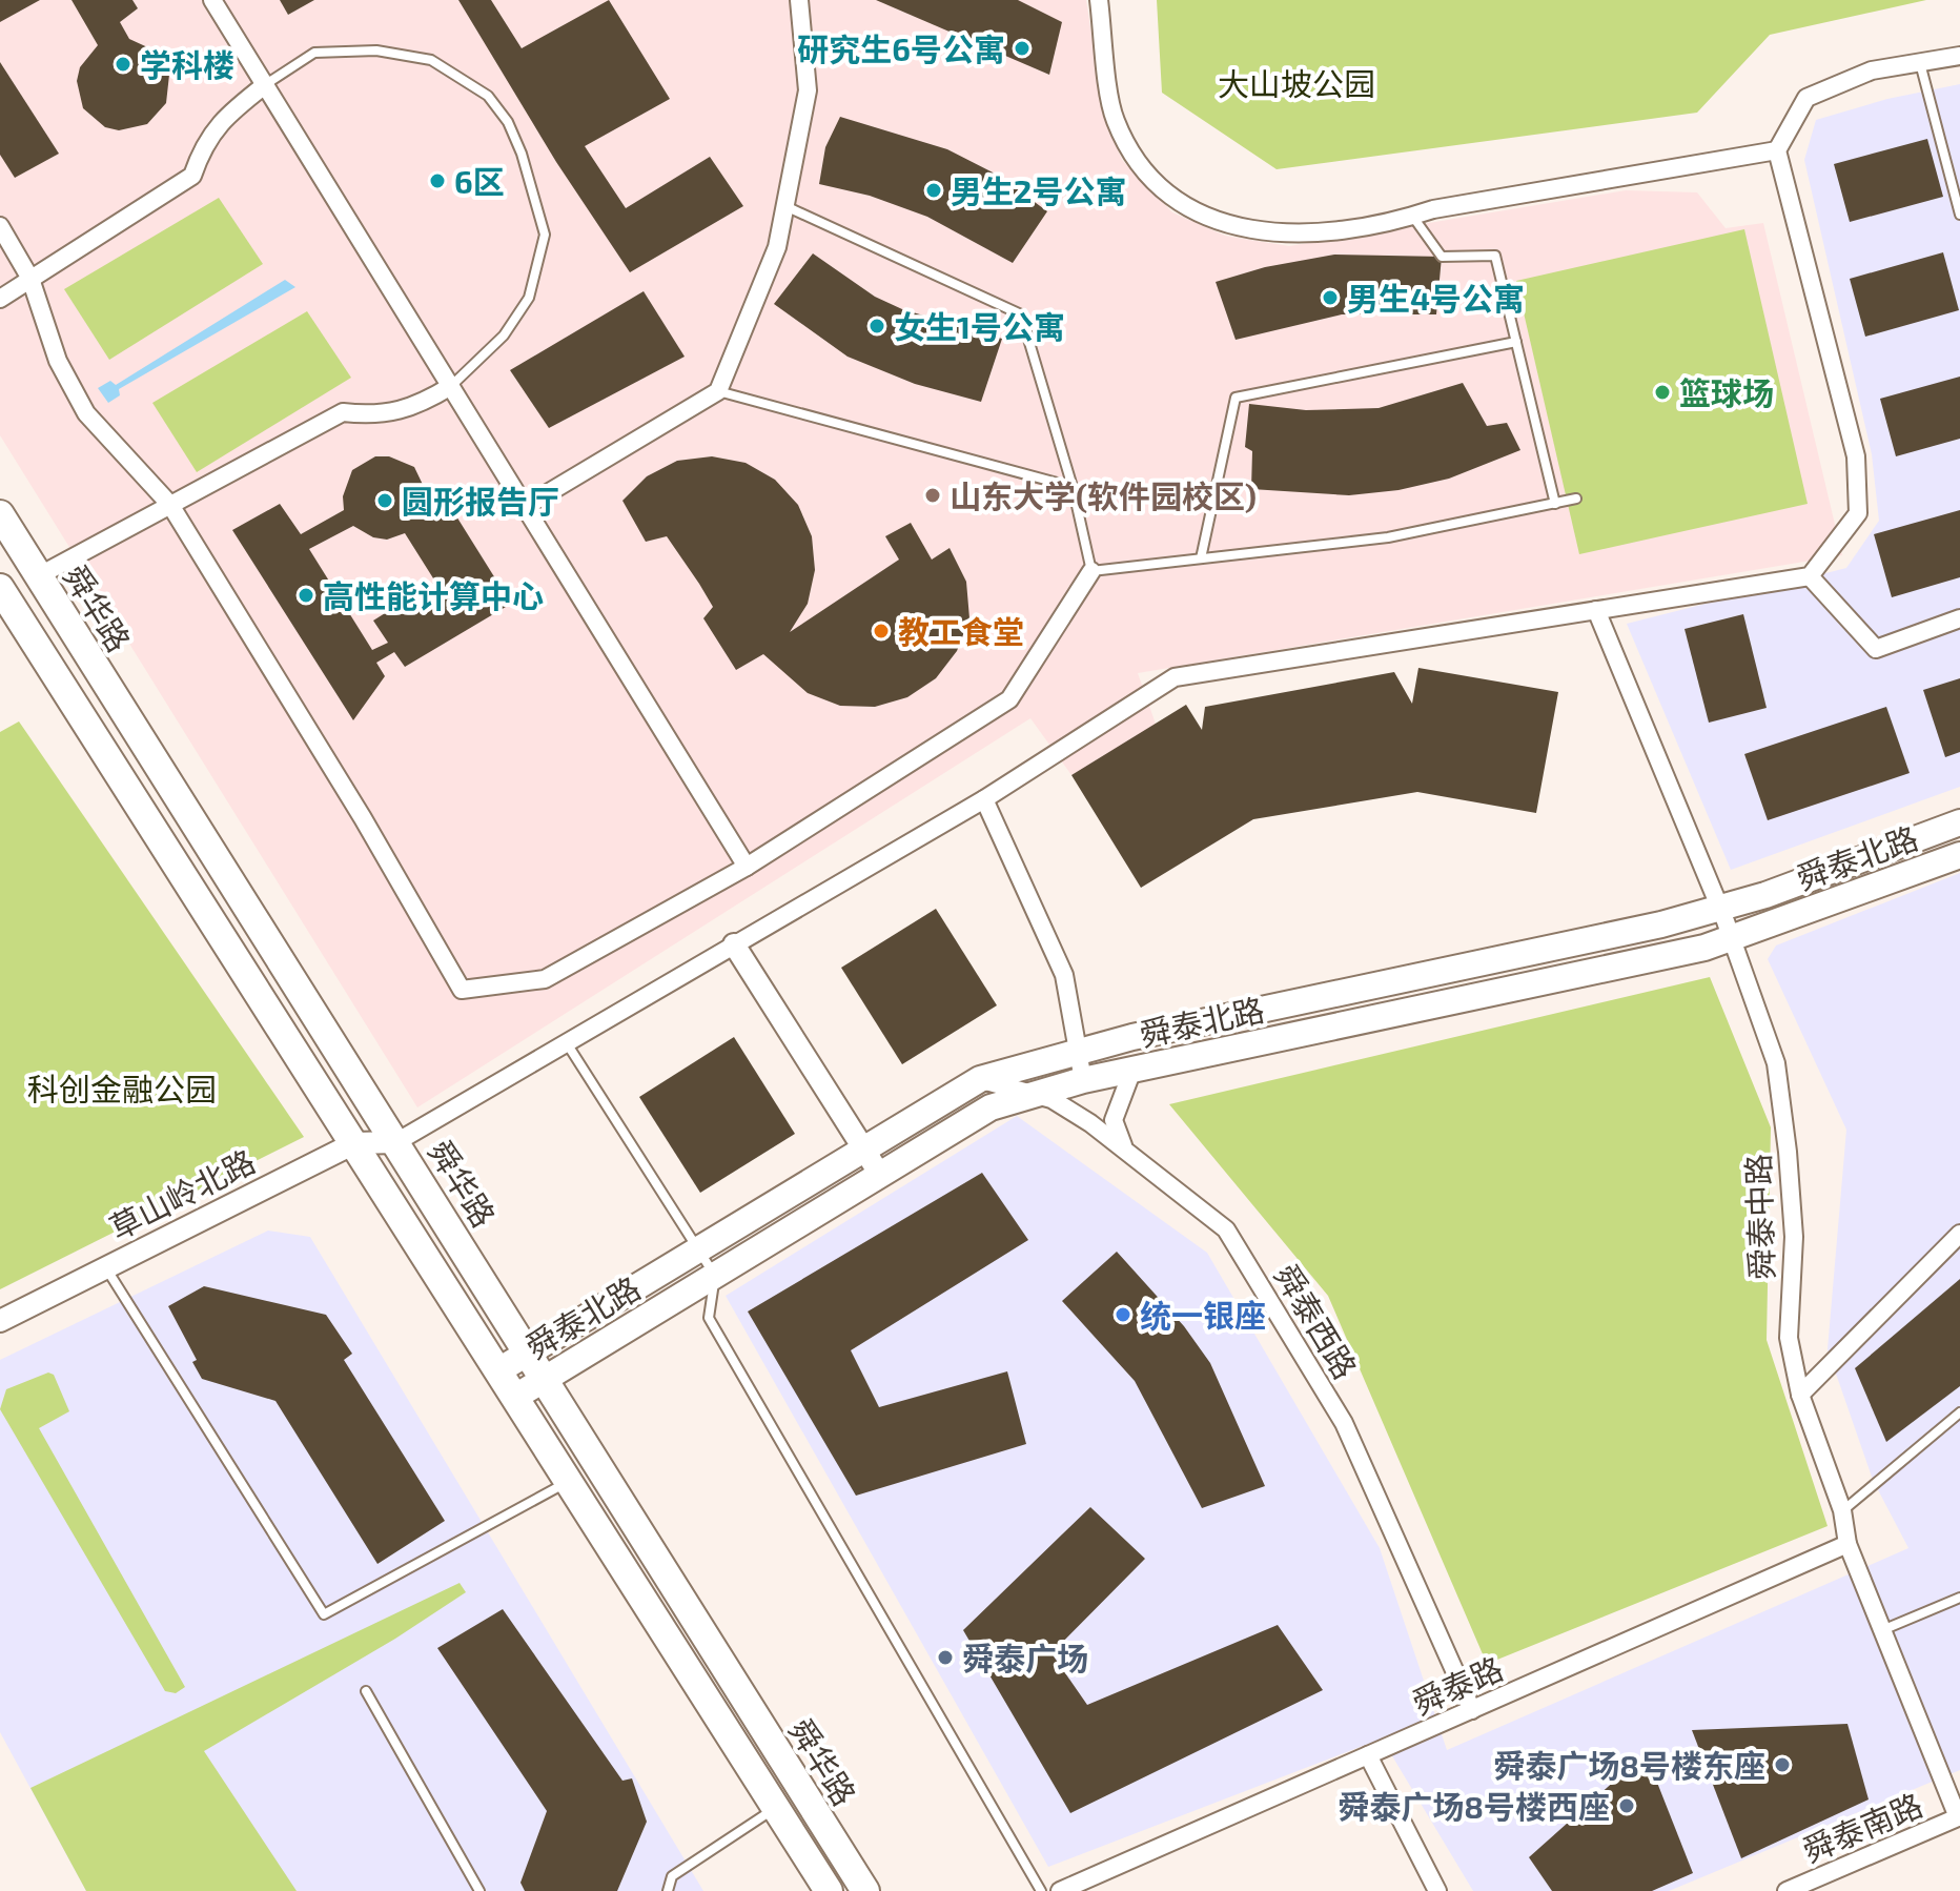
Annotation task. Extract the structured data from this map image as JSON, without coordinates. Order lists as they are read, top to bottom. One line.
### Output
{"streets":{"main road":["舜华路","舜泰北路"],"street":["草山岭北路","舜泰中路","舜泰西路","舜泰路","舜泰南路"]},"crossings":[["舜华路","舜泰北路"],["舜华路","草山岭北路"],["舜泰北路","舜泰中路"],["舜泰北路","舜泰西路"],["舜泰西路","舜泰路"]],"parks":["大山坡公园","科创金融公园"],"places":["研究生6号公寓","学科楼","6区","男生2号公寓","男生4号公寓","女生1号公寓","篮球场","山东大学(软件园校区)","圆形报告厅","高性能计算中心","教工食堂","统一银座","舜泰广场","舜泰广场8号楼东座","舜泰广场8号楼西座"]}
